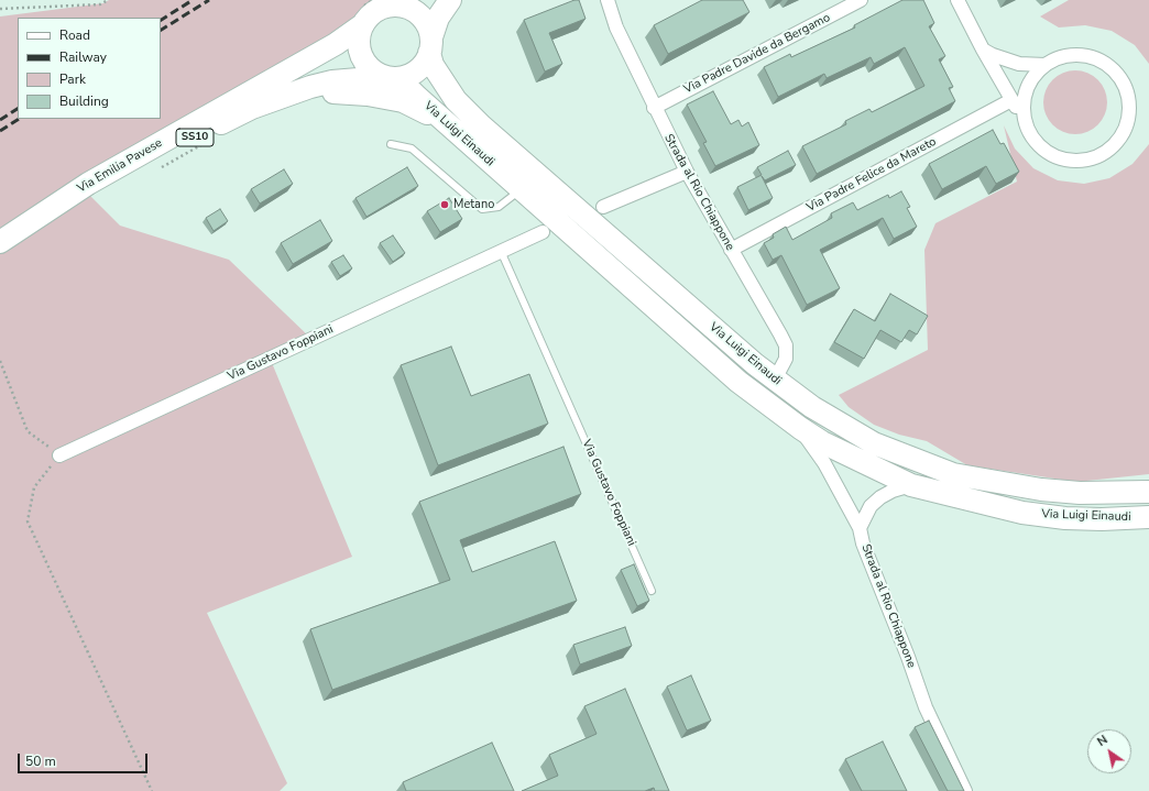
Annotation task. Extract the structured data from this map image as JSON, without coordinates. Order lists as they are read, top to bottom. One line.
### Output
{"streets":{"main road":["Via Luigi Einaudi","SS10","Via Emilia Pavese"],"street":["Via Padre Davide da Bergamo","Via Padre Felice da Mareto","Strada al Rio Chiappone","Via Gustavo Foppiani"]},"crossings":[["Via Padre Davide da Bergamo","Strada al Rio Chiappone"],["Via Luigi Einaudi","SS10"],["Via Luigi Einaudi","Via Emilia Pavese"],["Via Luigi Einaudi","Strada al Rio Chiappone"],["SS10","Via Emilia Pavese"],["Via Padre Felice da Mareto","Strada al Rio Chiappone"]],"places":["Metano"],"legend":["Road","Railway","Park","Building"],"scale_bar":"50 m","north":"top left"}
